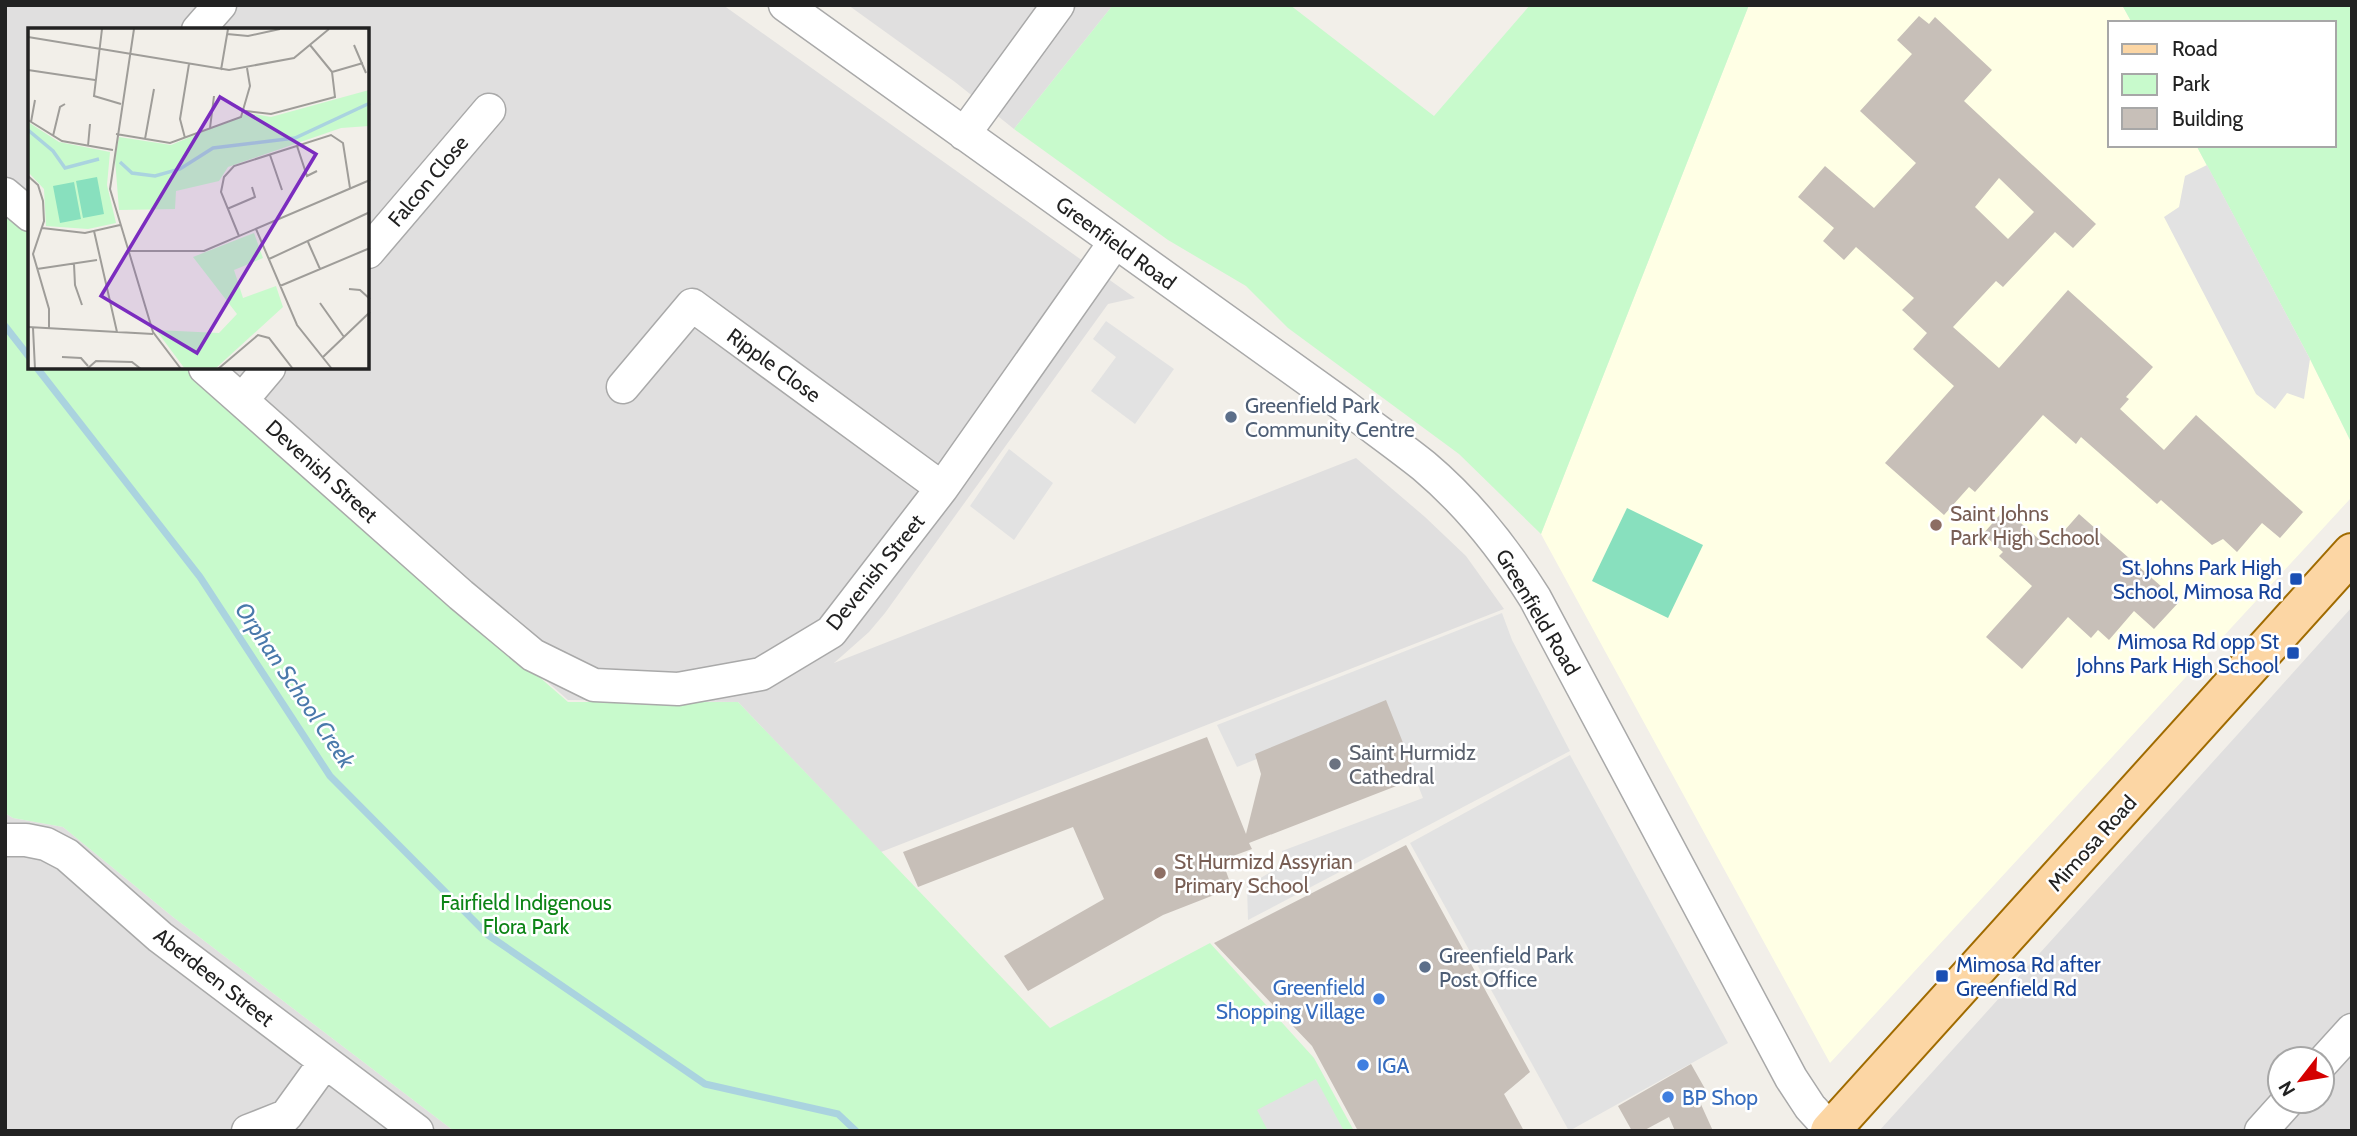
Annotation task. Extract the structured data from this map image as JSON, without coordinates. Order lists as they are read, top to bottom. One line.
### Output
{"streets":{"main road":["Mimosa Road"],"street":["Falcon Close","Greenfield Road","Ripple Close","Devenish Street","Aberdeen Street"]},"crossings":[["Greenfield Road","Devenish Street"],["Greenfield Road","Mimosa Road"],["Ripple Close","Devenish Street"]],"water":["Orphan School Creek"],"parks":["Fairfield Indigenous Flora Park"],"places":{"other":["Greenfield Park Community Centre","Saint Johns Park High School","Saint Hurmidz Cathedral","St Hurmizd Assyrian Primary School","Greenfield Park Post Office","Greenfield Shopping Village","IGA","BP Shop"],"transit":["St Johns Park High School, Mimosa Rd","Mimosa Rd opp St Johns Park High School","Mimosa Rd after Greenfield Rd"]},"legend":["Road","Park","Building"],"north":"bottom left"}
